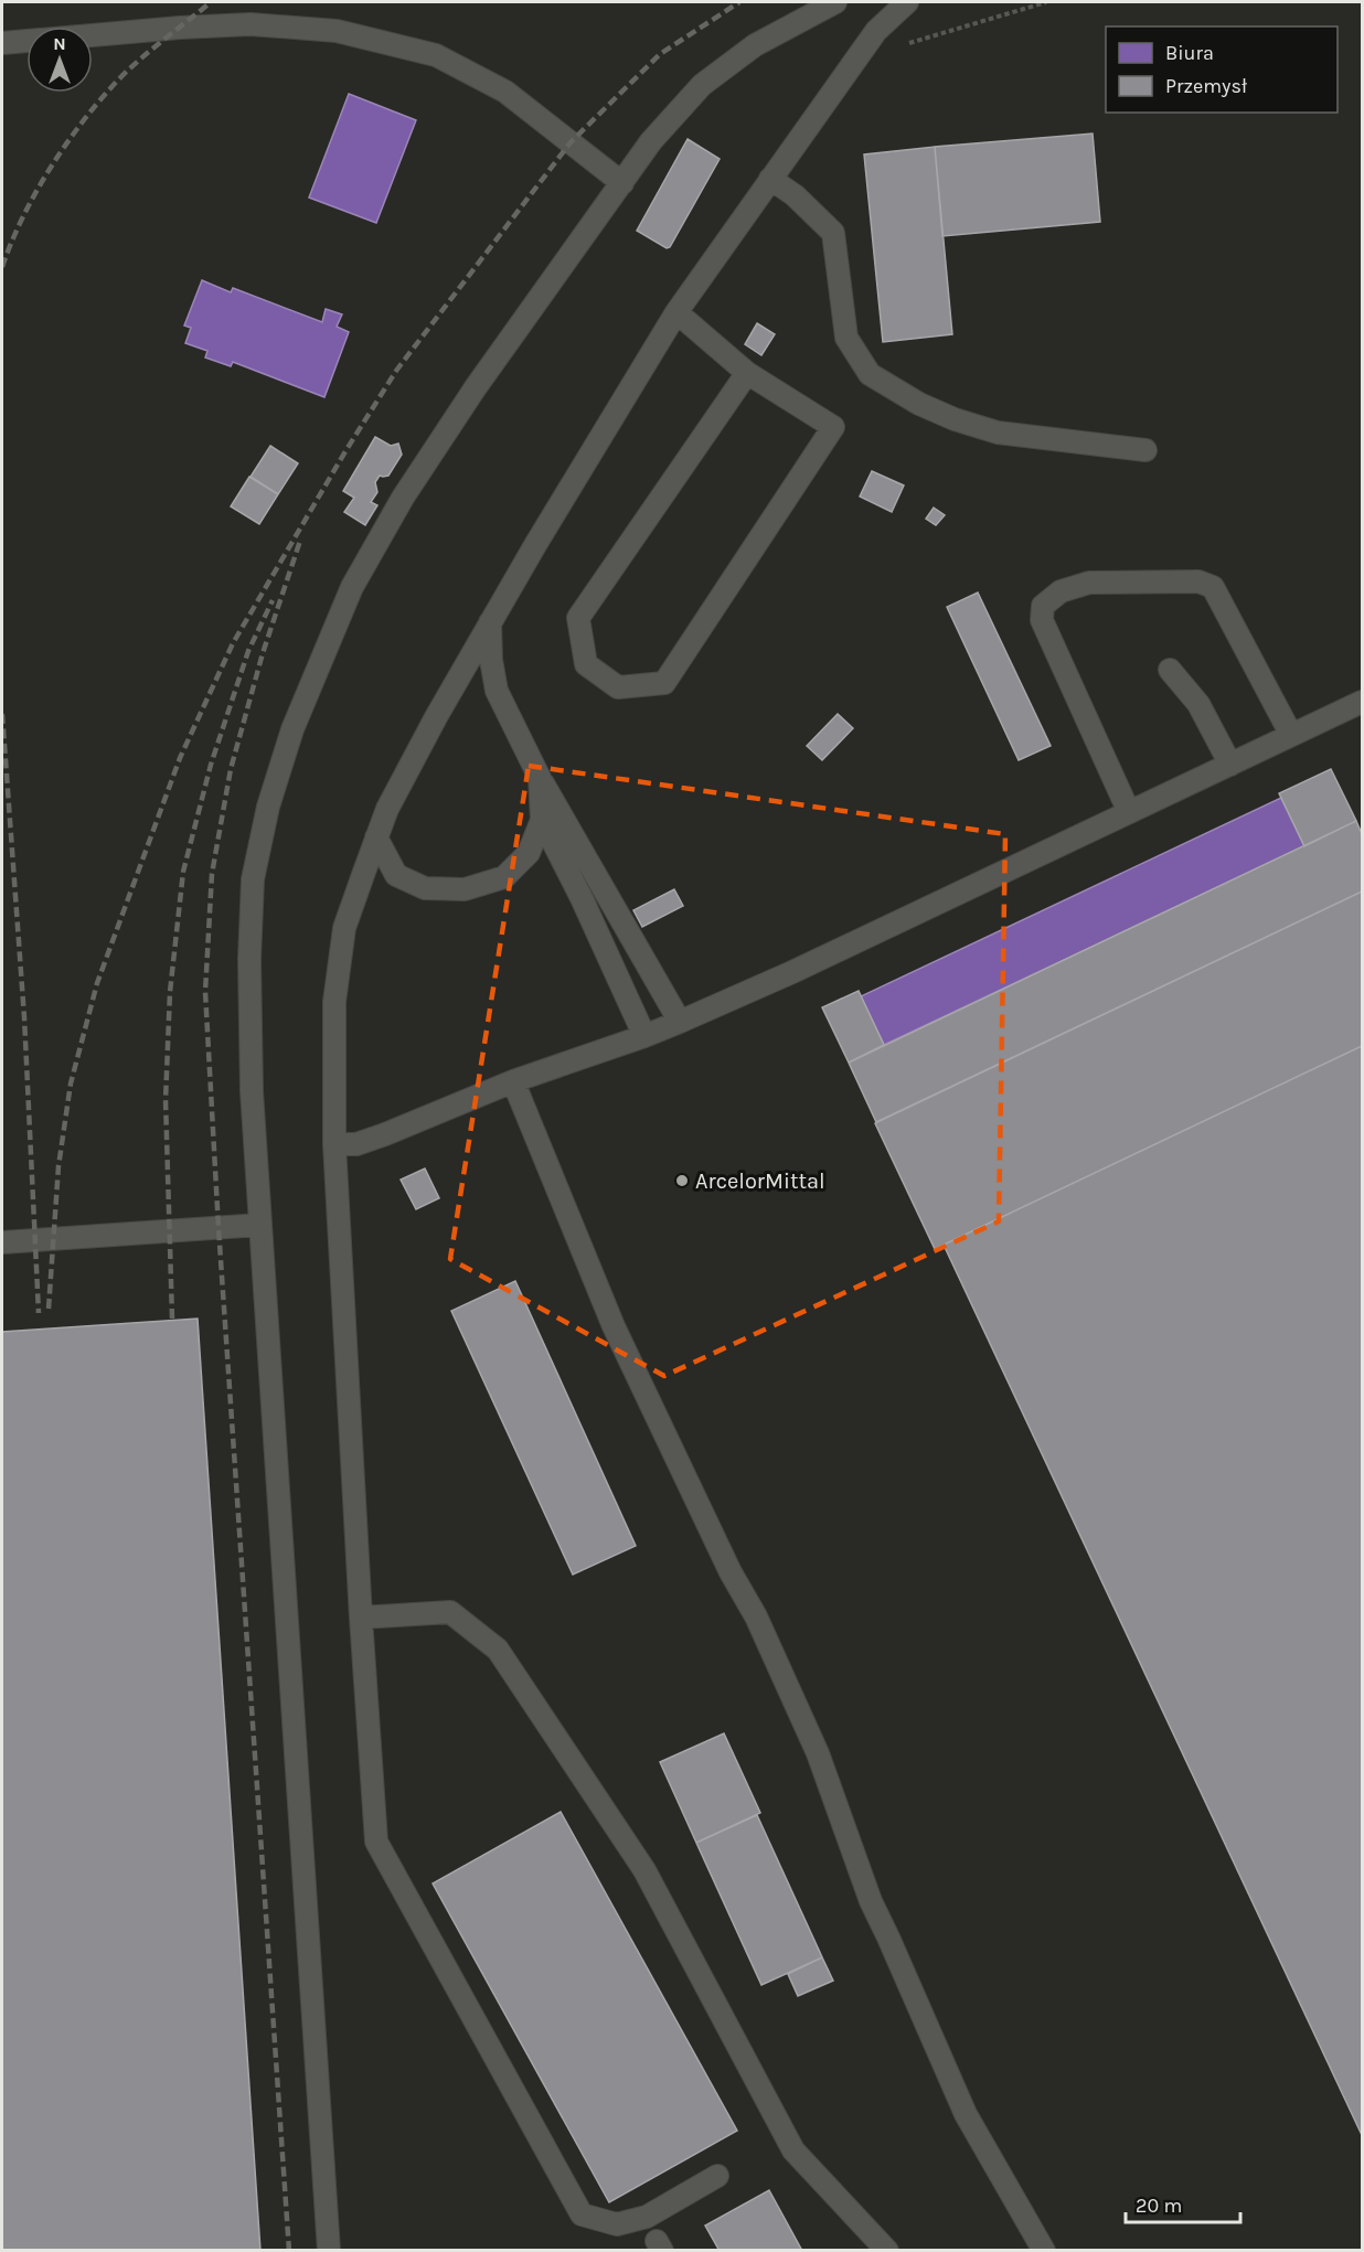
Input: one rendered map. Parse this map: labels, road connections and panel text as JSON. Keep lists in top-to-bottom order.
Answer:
{
  "places": ["ArcelorMittal"],
  "legend": ["Biura", "Przemysł"],
  "scale_bar": "20 m",
  "north": "top"
}
